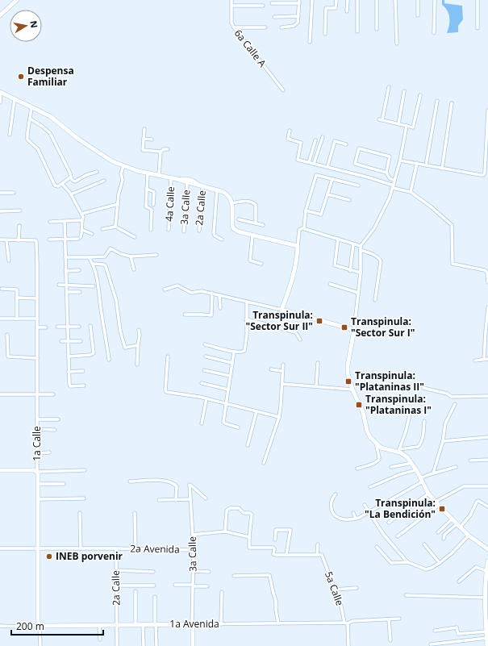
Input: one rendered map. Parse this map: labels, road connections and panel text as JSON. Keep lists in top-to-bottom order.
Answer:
{
  "streets": {
    "street": [
      "6a Calle A",
      "4a Calle",
      "3a Calle",
      "2a Calle",
      "1a Calle",
      "2a Avenida",
      "5a Calle",
      "1a Avenida"
    ]
  },
  "crossings": [
    ["3a Calle", "2a Avenida"],
    ["3a Calle", "1a Avenida"],
    ["2a Calle", "2a Avenida"],
    ["2a Calle", "1a Avenida"],
    ["1a Calle", "2a Avenida"],
    ["1a Calle", "1a Avenida"],
    ["5a Calle", "1a Avenida"]
  ],
  "places": {
    "other": ["Despensa Familiar", "INEB porvenir"],
    "transit": [
      "Transpinula: \"Sector Sur II\"",
      "Transpinula: \"Sector Sur I\"",
      "Transpinula: \"Plataninas II\"",
      "Transpinula: \"Plataninas I\"",
      "Transpinula: \"La Bendición\""
    ]
  },
  "scale_bar": "200 m",
  "north": "right"
}
